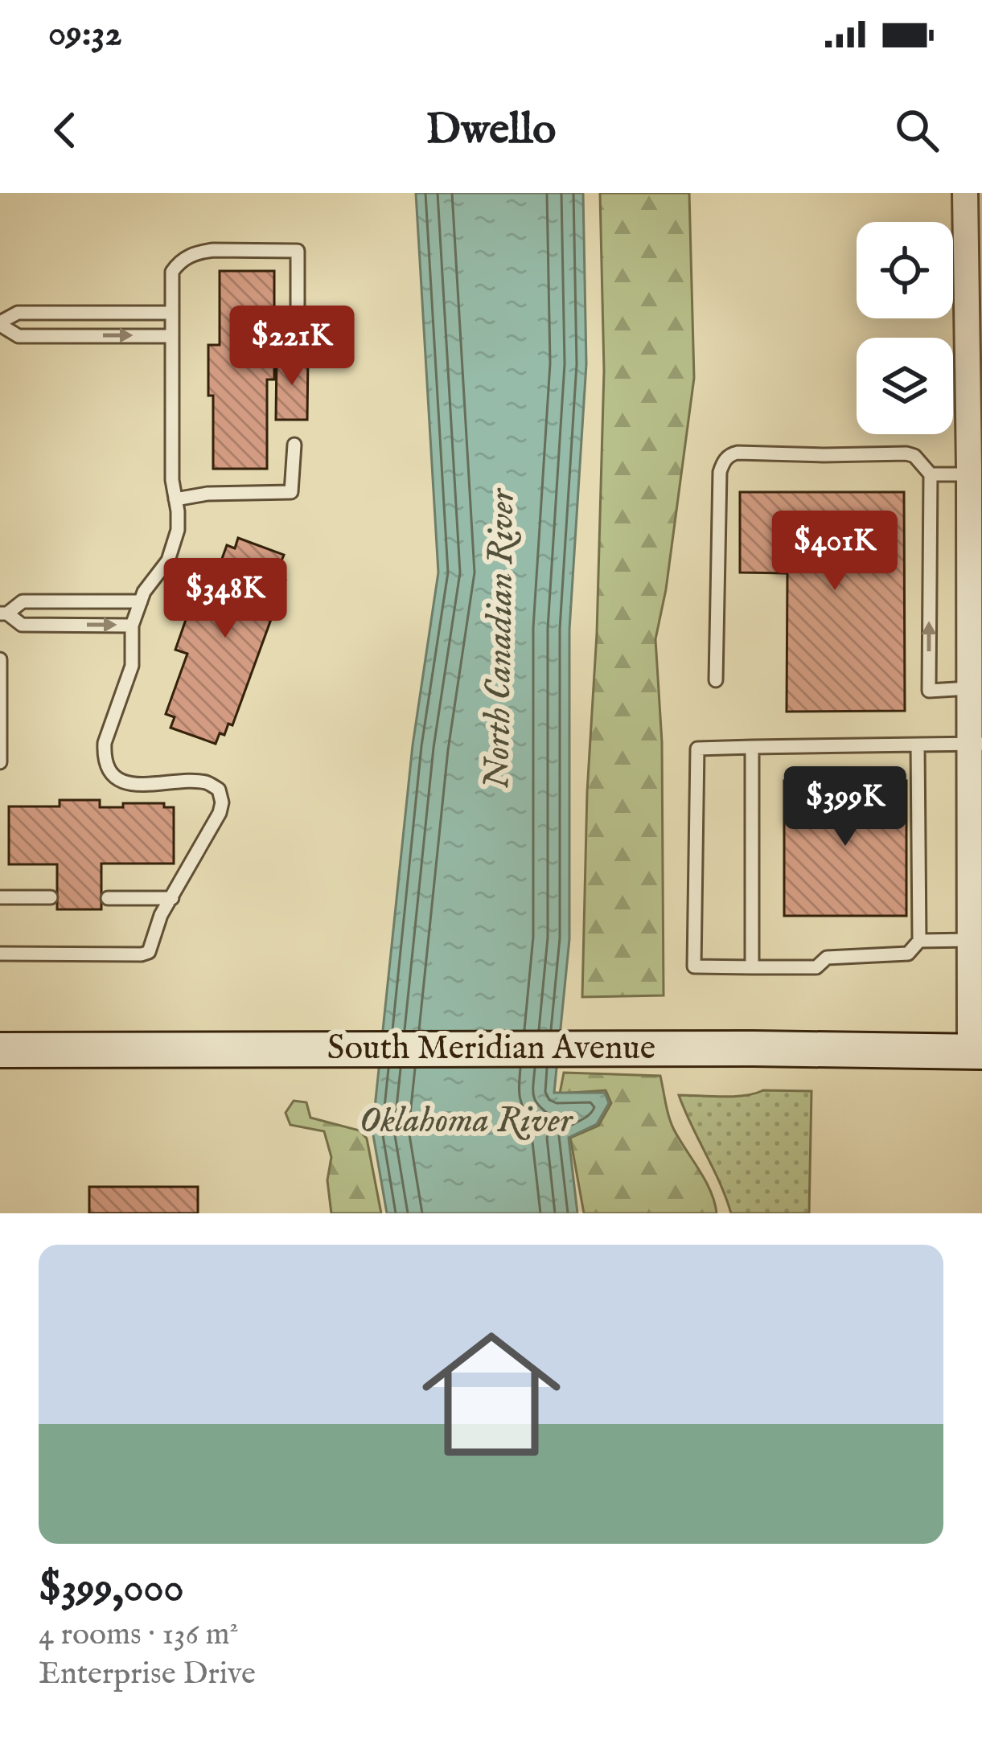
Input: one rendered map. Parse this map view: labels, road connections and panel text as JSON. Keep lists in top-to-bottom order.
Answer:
{
  "streets": {
    "main road": ["South Meridian Avenue"]
  },
  "water": ["North Canadian River", "Oklahoma River"],
  "page": {
    "status": "09:32",
    "header": "Dwello",
    "price": [
      "$221K",
      "$401K",
      "$348K",
      "$399K"
    ],
    "list": [
      {
        "name": "$399,000",
        "note": "4 rooms · 136 m² · Enterprise Drive"
      }
    ]
  }
}
